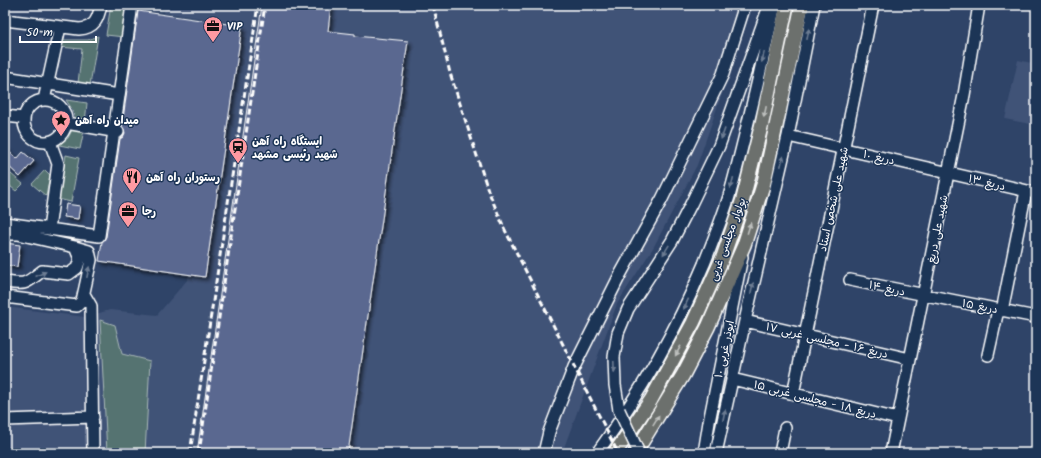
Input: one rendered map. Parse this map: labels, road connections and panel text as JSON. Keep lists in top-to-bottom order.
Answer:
{
  "streets": {
    "main road": ["بولوار مجلسی غربی"],
    "street": [
      "دریغ ۱۰",
      "دریغ ۱۳",
      "شهید علی شخص استاد",
      "شهید علی دریغ",
      "دریغ ۱۴",
      "دریغ ۱۵",
      "دریغ ۱۶ - مجلسی غربی ۱۷",
      "ابوذر غربی ۱۰",
      "دریغ ۱۸ - مجلسی غربی ۱۵"
    ]
  },
  "crossings": [
    ["دریغ ۱۰", "دریغ ۱۳"],
    ["دریغ ۱۰", "شهید علی شخص استاد"],
    ["دریغ ۱۰", "شهید علی دریغ"],
    ["دریغ ۱۳", "شهید علی دریغ"],
    ["شهید علی شخص استاد", "دریغ ۱۶ - مجلسی غربی ۱۷"],
    ["شهید علی شخص استاد", "دریغ ۱۸ - مجلسی غربی ۱۵"],
    ["شهید علی دریغ", "دریغ ۱۴"],
    ["شهید علی دریغ", "دریغ ۱۵"],
    ["شهید علی دریغ", "دریغ ۱۶ - مجلسی غربی ۱۷"],
    ["شهید علی دریغ", "دریغ ۱۸ - مجلسی غربی ۱۵"],
    ["بولوار مجلسی غربی", "ابوذر غربی ۱۰"],
    ["دریغ ۱۴", "دریغ ۱۵"]
  ],
  "places": {
    "office": ["VIP", "رجا"],
    "place": ["میدان راه آهن"],
    "station": ["ایستگاه راه آهن شهید رئیسی مشهد"],
    "restaurant": ["رستوران راه آهن"]
  },
  "scale_bar": "50 m"
}
